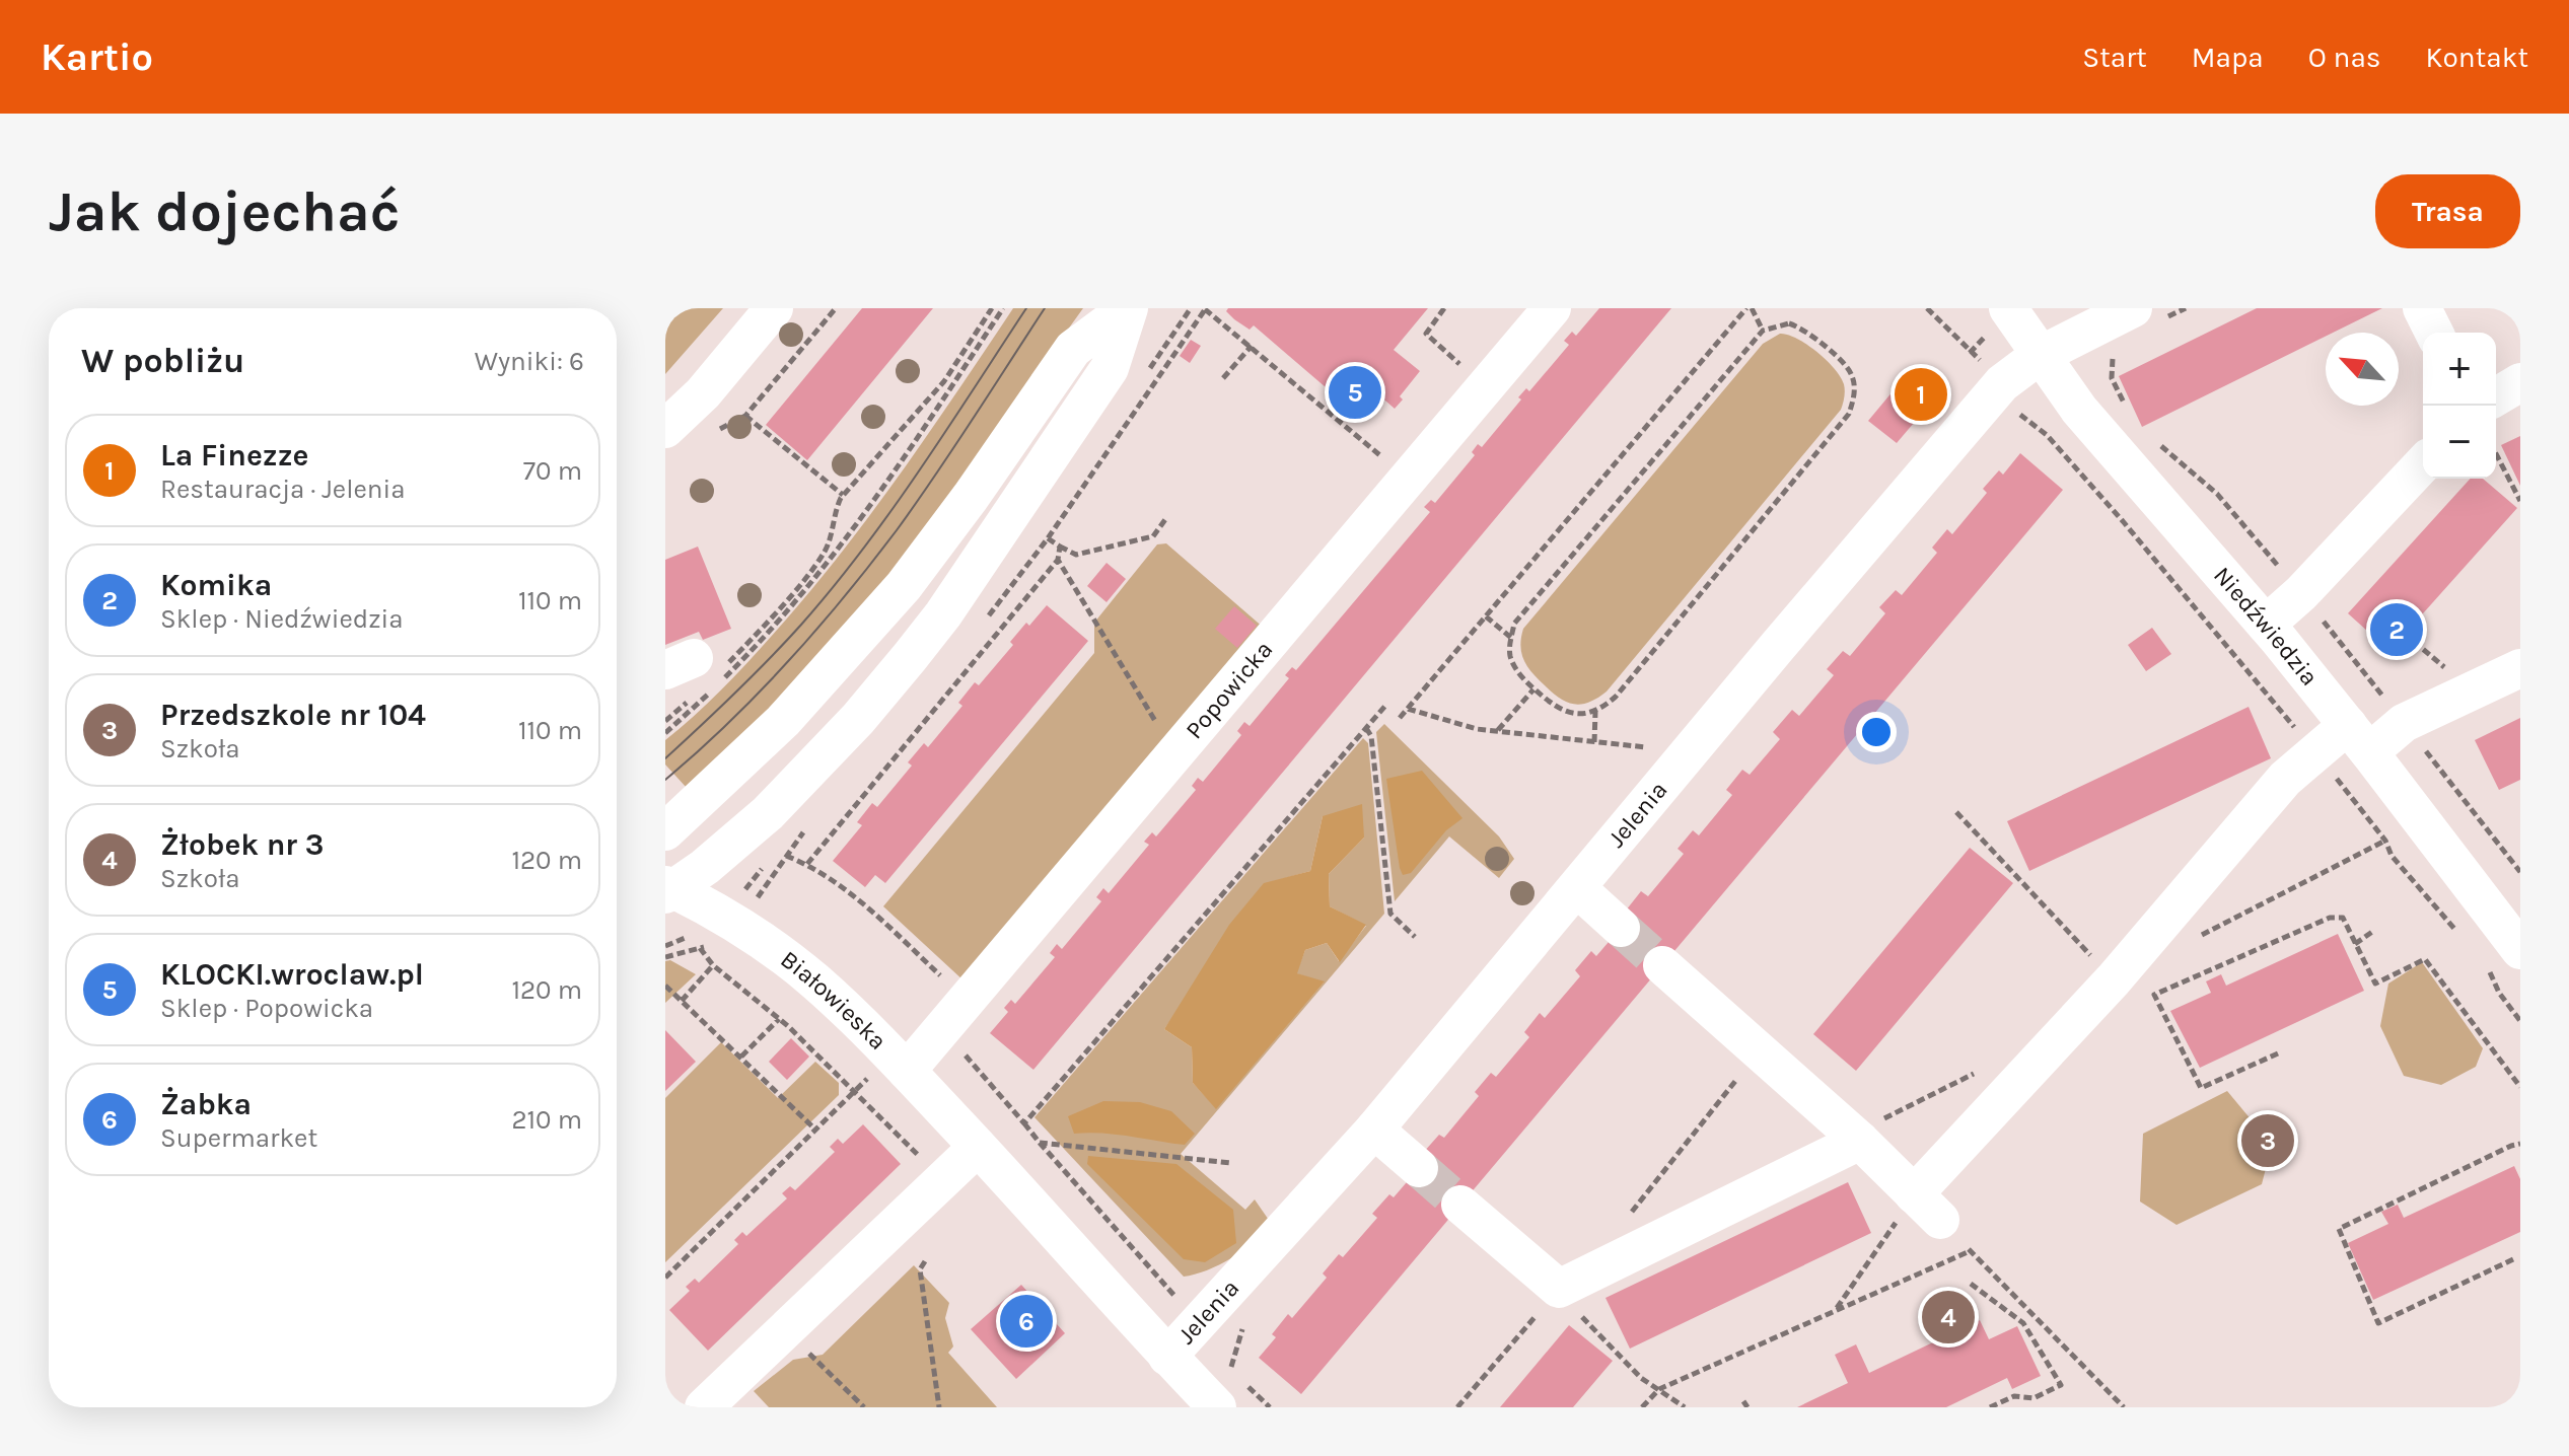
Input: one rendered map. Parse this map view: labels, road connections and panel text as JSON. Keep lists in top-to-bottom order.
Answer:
{
  "streets": {
    "street": [
      "Niedźwiedzia",
      "Popowicka",
      "Jelenia",
      "Białowieska"
    ]
  },
  "crossings": [
    ["Niedźwiedzia", "Jelenia"],
    ["Popowicka", "Białowieska"],
    ["Jelenia", "Białowieska"]
  ],
  "north": "top left",
  "page": {
    "header": "Kartio",
    "nav": [
      "Start",
      "Mapa",
      "O nas",
      "Kontakt"
    ],
    "buttons": "Trasa",
    "title": "Jak dojechać",
    "heading": ["W pobliżu", "Wyniki: 6"],
    "map_buttons": ["+", "−"],
    "pins": [
      "5",
      "1",
      "2",
      "3",
      "4",
      "6"
    ],
    "list": [
      {
        "mark": "1",
        "name": "La Finezze",
        "note": "Restauracja · Jelenia",
        "value": "70 m"
      },
      {
        "mark": "2",
        "name": "Komika",
        "note": "Sklep · Niedźwiedzia",
        "value": "110 m"
      },
      {
        "mark": "3",
        "name": "Przedszkole nr 104",
        "note": "Szkoła",
        "value": "110 m"
      },
      {
        "mark": "4",
        "name": "Żłobek nr 3",
        "note": "Szkoła",
        "value": "120 m"
      },
      {
        "mark": "5",
        "name": "KLOCKI.wroclaw.pl",
        "note": "Sklep · Popowicka",
        "value": "120 m"
      },
      {
        "mark": "6",
        "name": "Żabka",
        "note": "Supermarket",
        "value": "210 m"
      }
    ]
  }
}
